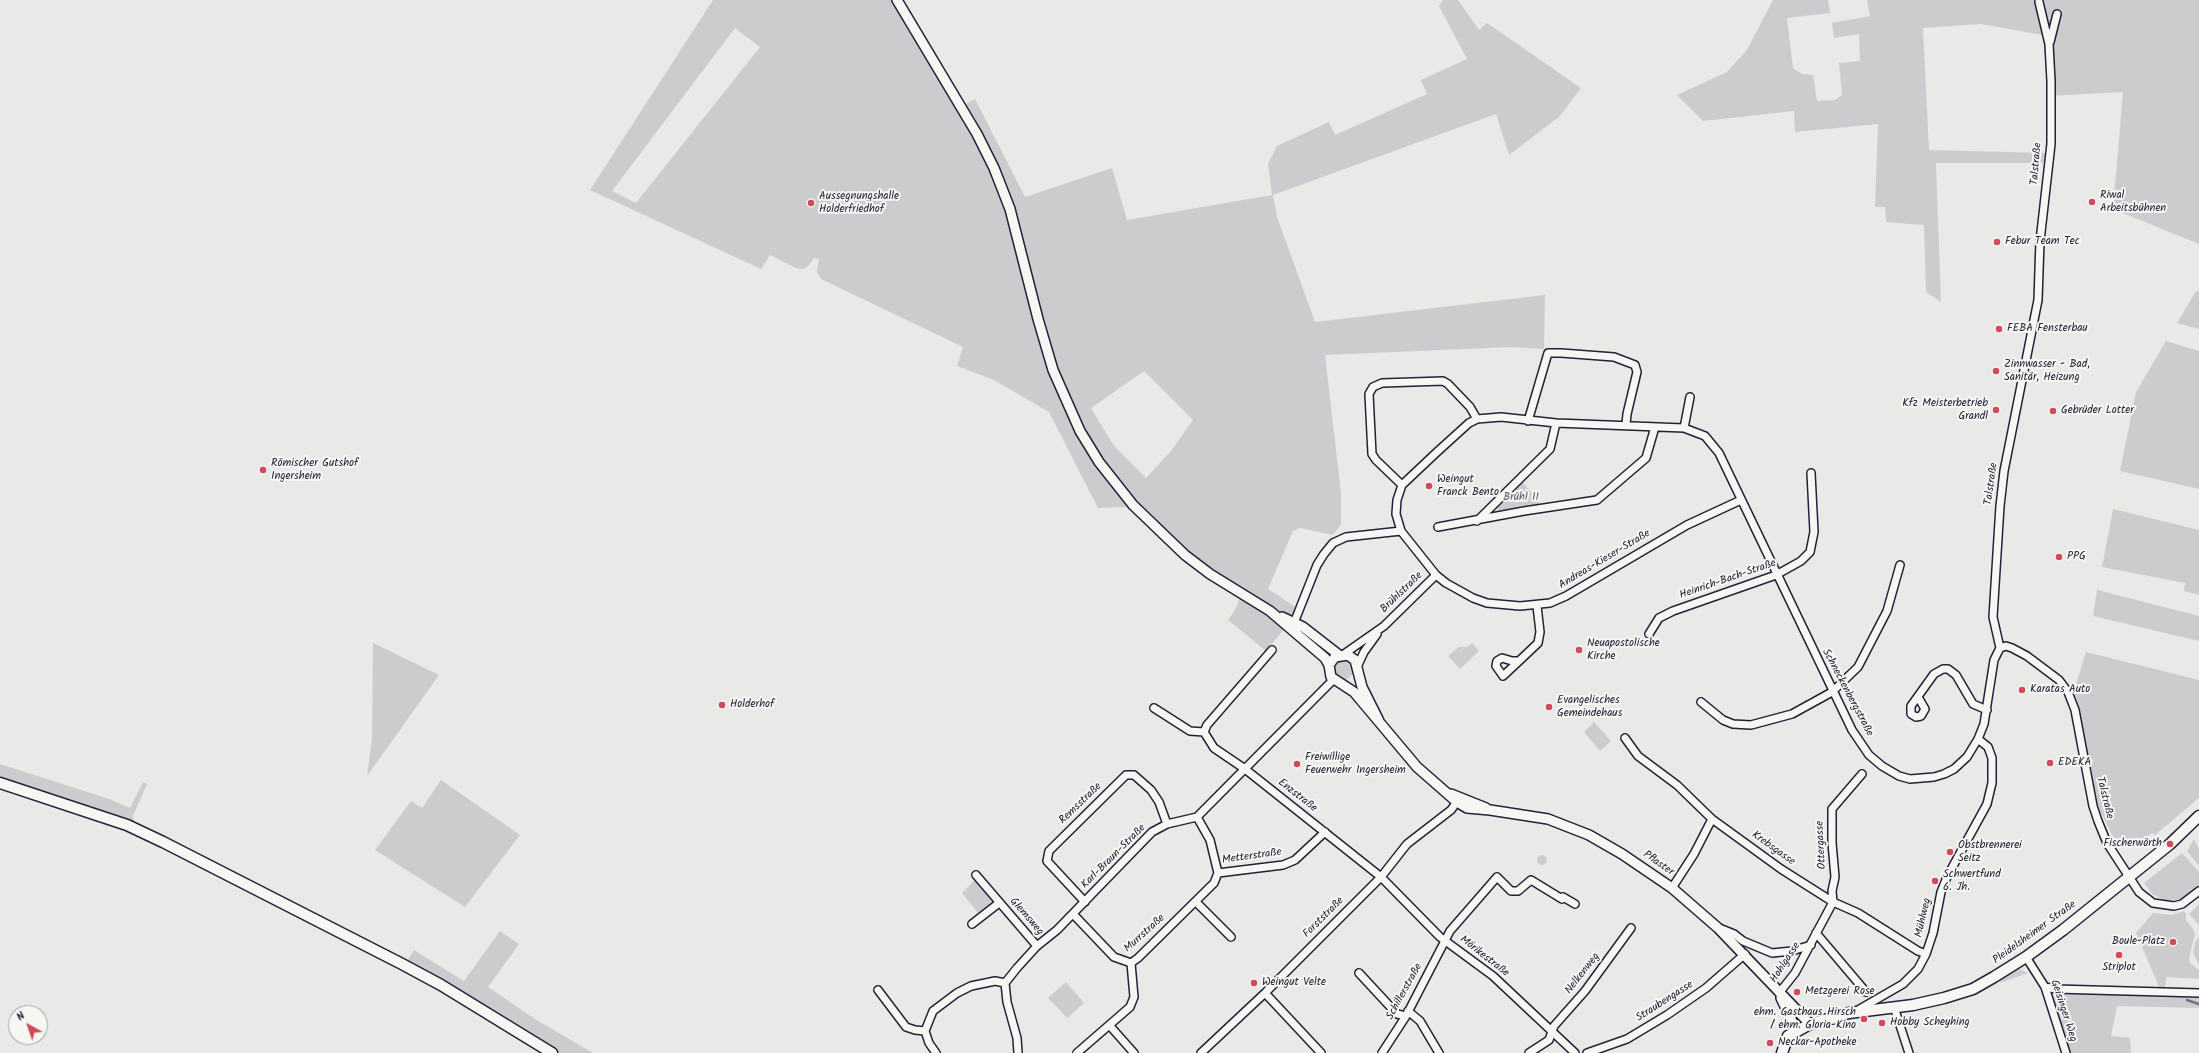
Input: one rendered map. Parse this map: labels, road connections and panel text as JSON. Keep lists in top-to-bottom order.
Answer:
{
  "streets": {
    "main road": ["Pleidelsheimer Straße"],
    "street": [
      "Talstraße",
      "Andreas-Kieser-Straße",
      "Heinrich-Bach-Straße",
      "Brühlstraße",
      "Schneckenbergstraße",
      "Enzstraße",
      "Remsstraße",
      "Ottergasse",
      "Krebsgasse",
      "Karl-Braun-Straße",
      "Metterstraße",
      "Pflaster",
      "Glemsweg",
      "Forststraße",
      "Mühlweg",
      "Murrstraße",
      "Mörikestraße",
      "Hohlgasse",
      "Nelkenweg",
      "Schillerstraße",
      "Straubengasse",
      "Geisinger Weg"
    ]
  },
  "crossings": [
    ["Talstraße", "Schneckenbergstraße"],
    ["Talstraße", "Pleidelsheimer Straße"],
    ["Andreas-Kieser-Straße", "Brühlstraße"],
    ["Andreas-Kieser-Straße", "Schneckenbergstraße"],
    ["Heinrich-Bach-Straße", "Schneckenbergstraße"],
    ["Schneckenbergstraße", "Mühlweg"],
    ["Enzstraße", "Metterstraße"],
    ["Enzstraße", "Forststraße"],
    ["Enzstraße", "Mörikestraße"],
    ["Remsstraße", "Karl-Braun-Straße"],
    ["Ottergasse", "Krebsgasse"],
    ["Ottergasse", "Hohlgasse"],
    ["Krebsgasse", "Mühlweg"],
    ["Krebsgasse", "Hohlgasse"],
    ["Karl-Braun-Straße", "Glemsweg"],
    ["Karl-Braun-Straße", "Murrstraße"],
    ["Metterstraße", "Murrstraße"],
    ["Pflaster", "Forststraße"],
    ["Pflaster", "Pleidelsheimer Straße"],
    ["Pflaster", "Hohlgasse"],
    ["Pflaster", "Straubengasse"],
    ["Forststraße", "Mörikestraße"],
    ["Mühlweg", "Pleidelsheimer Straße"],
    ["Pleidelsheimer Straße", "Geisinger Weg"],
    ["Mörikestraße", "Nelkenweg"],
    ["Mörikestraße", "Schillerstraße"]
  ],
  "parks": ["Brühl II"],
  "places": [
    "Riwal Arbeitsbühnen",
    "Aussegnungshalle Holderfriedhof",
    "Febur Team Tec",
    "FEBA Fensterbau",
    "Zinnwasser - Bad, Sanitär, Heizung",
    "Kfz Meisterbetrieb Grandl",
    "Gebrüder Lotter",
    "Römischer Gutshof Ingersheim",
    "Weingut Franck Bento",
    "PPG",
    "Neuapostolische Kirche",
    "Karatas Auto",
    "Holderhof",
    "Evangelisches Gemeindehaus",
    "EDEKA",
    "Freiwillige Feuerwehr Ingersheim",
    "Fischerwörth",
    "Obstbrennerei Seitz",
    "Schwertfund 6. Jh.",
    "Boule-Platz",
    "Striplot",
    "Weingut Velte",
    "Metzgerei Rose",
    "ehm. Gasthaus Hirsch / ehm. Gloria-Kino",
    "Hobby Scheyhing",
    "Neckar-Apotheke"
  ],
  "north": "top left"
}
